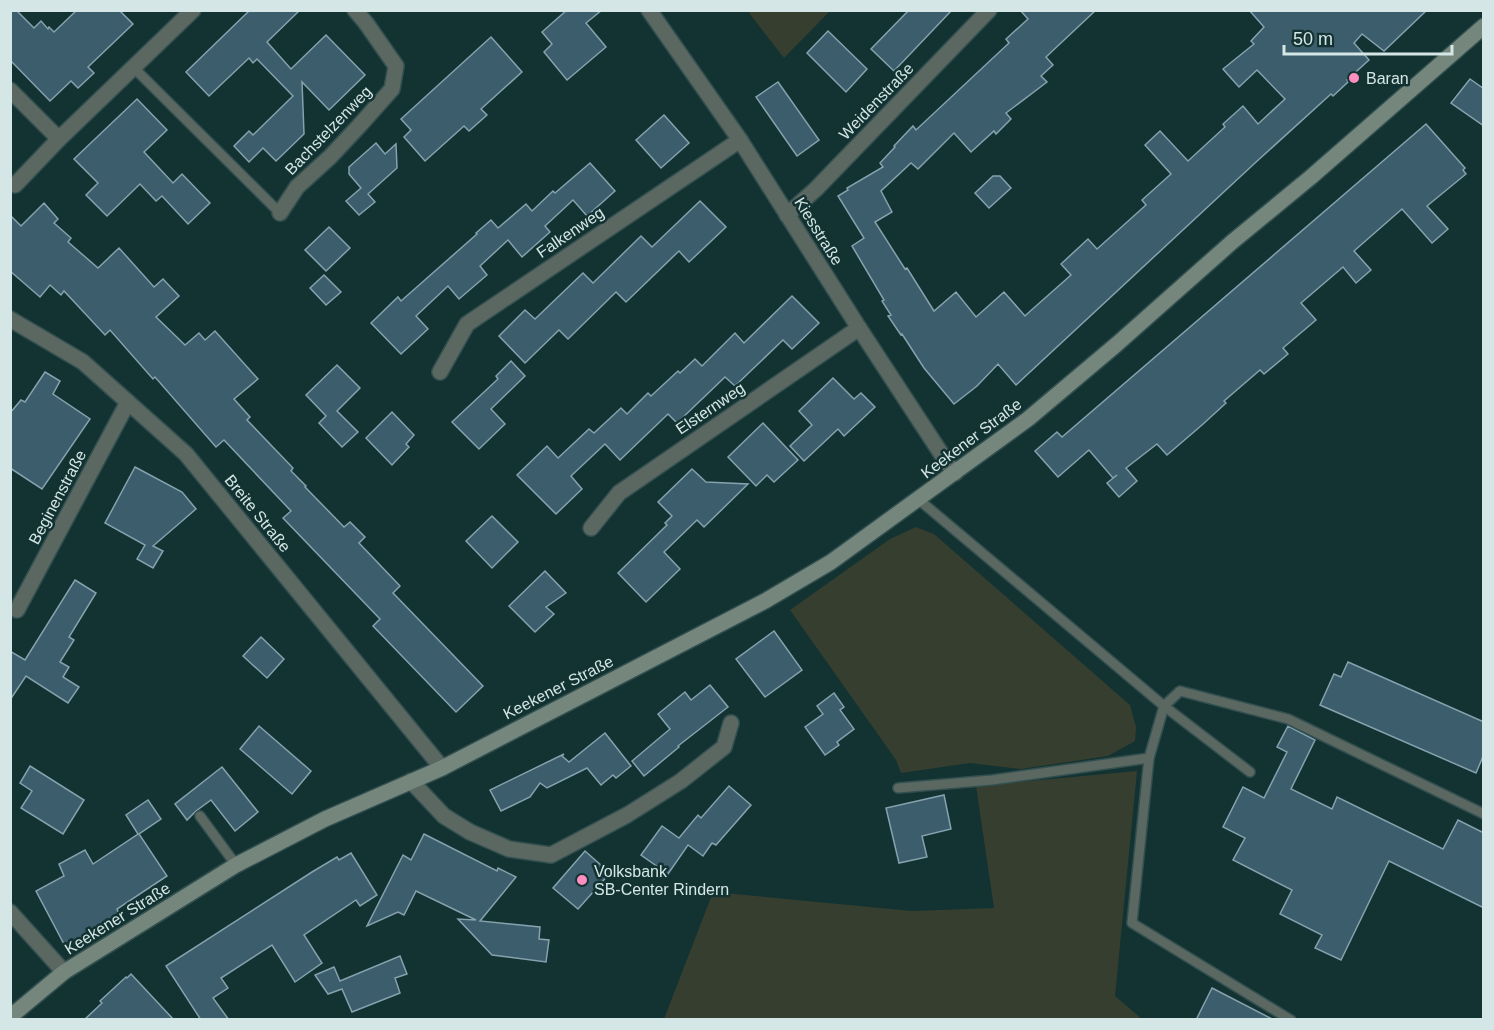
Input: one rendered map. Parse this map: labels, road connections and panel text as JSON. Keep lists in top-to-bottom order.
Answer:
{
  "streets": {
    "main road": ["Keekener Straße"],
    "street": [
      "Weidenstraße",
      "Bachstelzenweg",
      "Kiesstraße",
      "Falkenweg",
      "Elsternweg",
      "Beginenstraße",
      "Breite Straße"
    ]
  },
  "crossings": [
    ["Weidenstraße", "Kiesstraße"],
    ["Kiesstraße", "Falkenweg"],
    ["Kiesstraße", "Elsternweg"],
    ["Kiesstraße", "Keekener Straße"],
    ["Keekener Straße", "Breite Straße"],
    ["Beginenstraße", "Breite Straße"]
  ],
  "places": ["Baran", "Volksbank SB-Center Rindern"],
  "scale_bar": "50 m"
}
